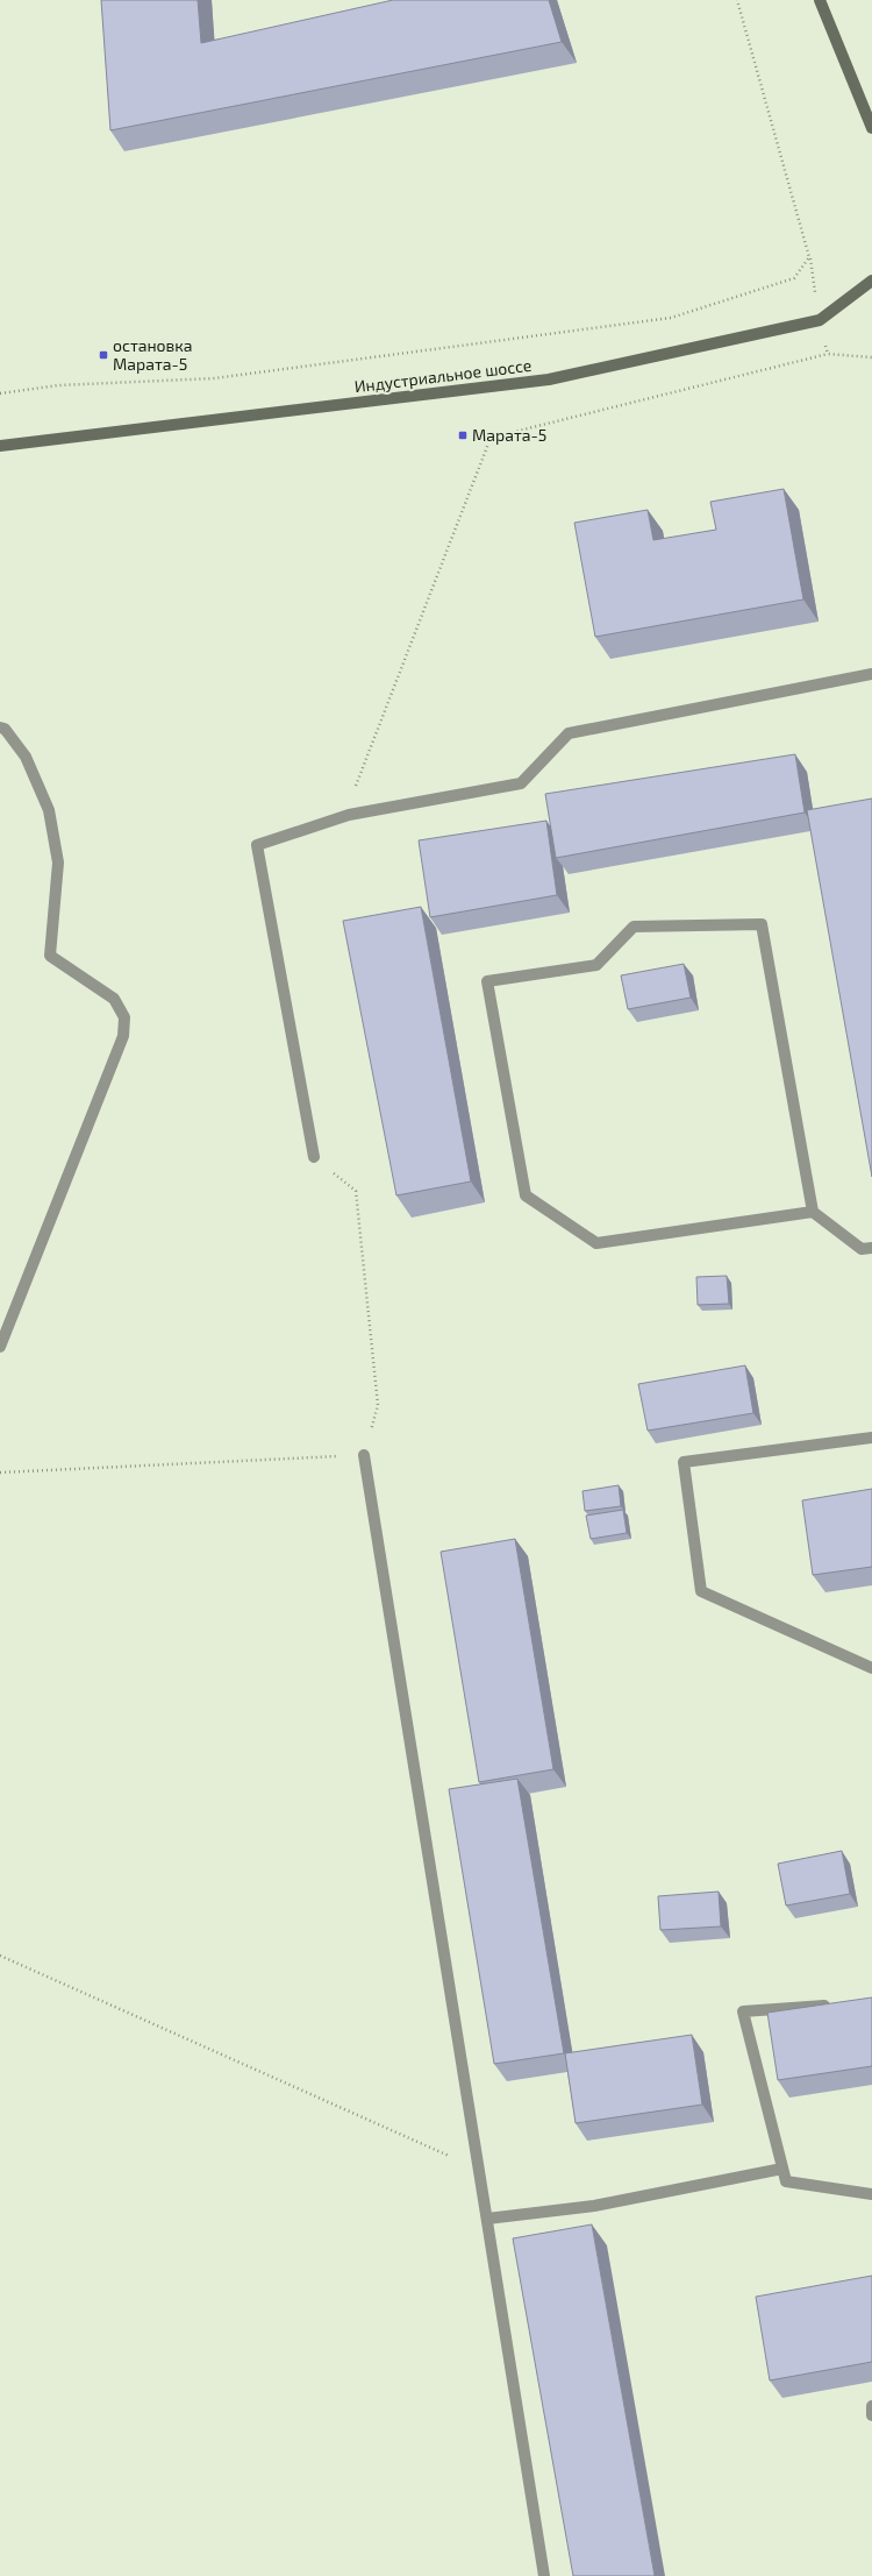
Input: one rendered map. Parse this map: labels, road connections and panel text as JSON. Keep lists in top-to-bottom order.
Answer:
{
  "streets": {
    "main road": ["Индустриальное шоссе"]
  },
  "places": {
    "transit": ["остановка Марата-5", "Марата-5"]
  }
}
